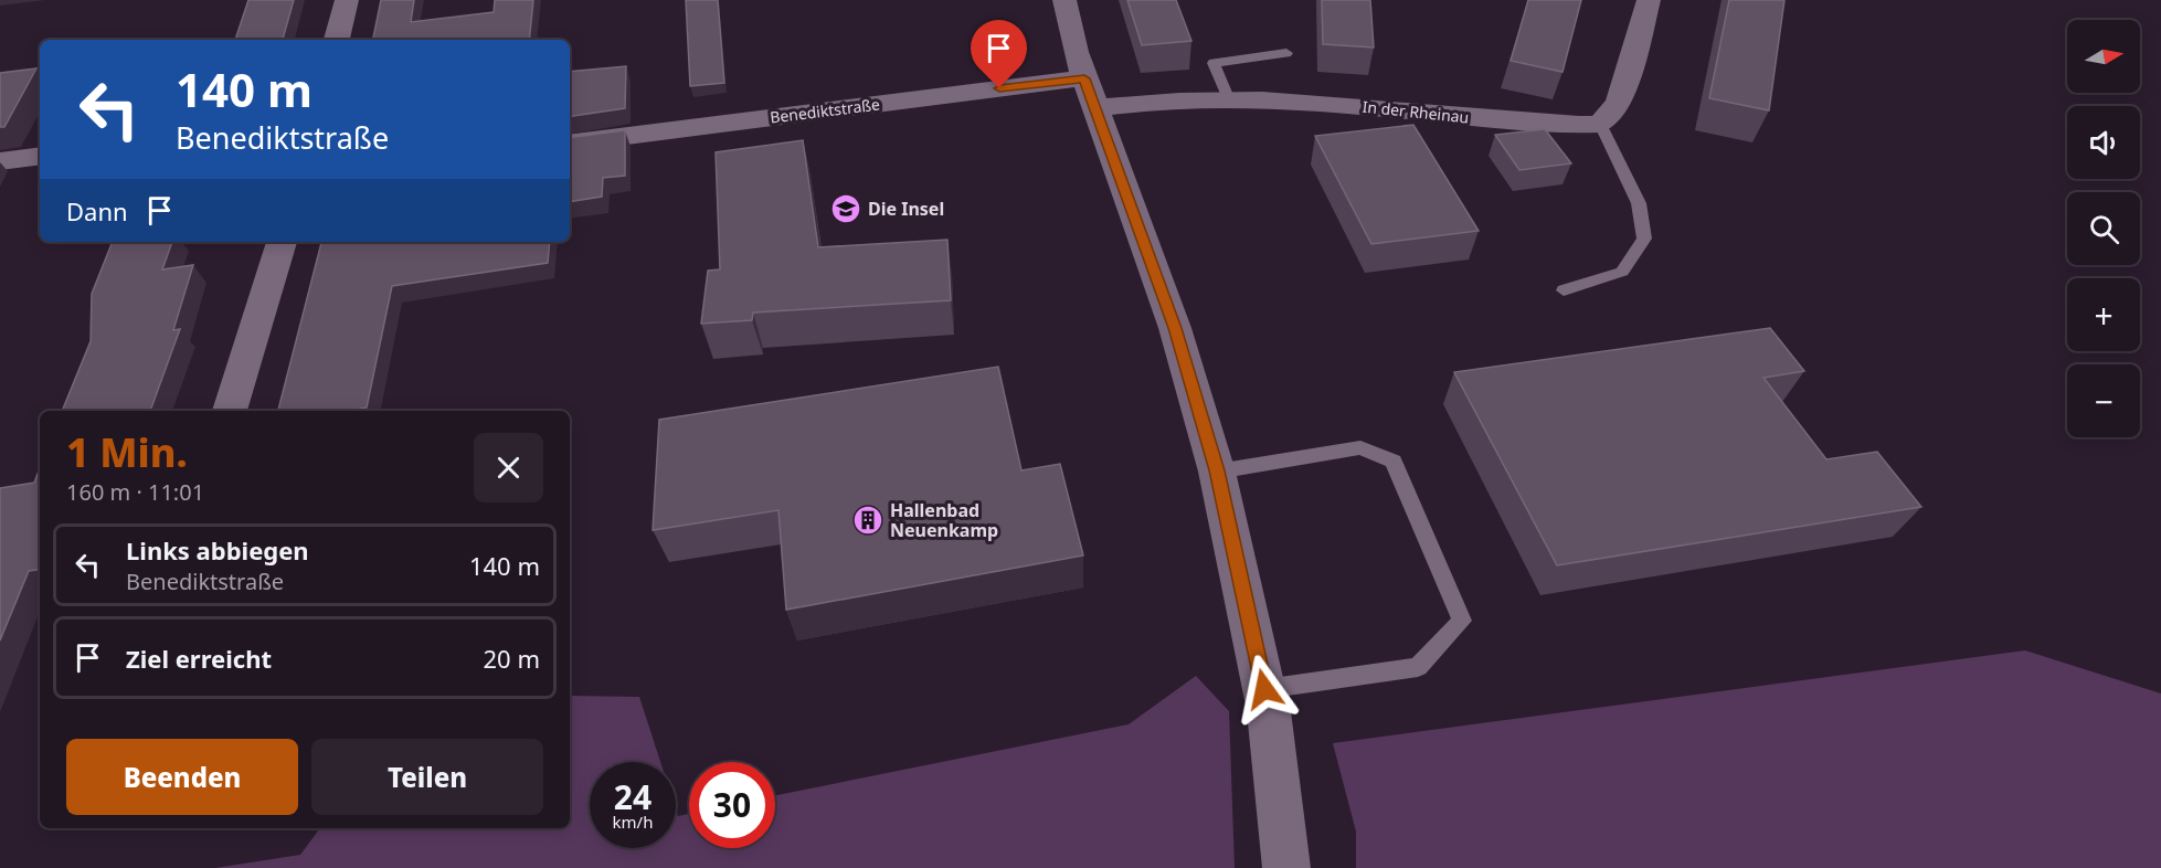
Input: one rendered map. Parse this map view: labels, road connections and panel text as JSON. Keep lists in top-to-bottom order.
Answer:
{
  "streets": {
    "street": ["Benediktstraße", "In der Rheinau"]
  },
  "crossings": [
    ["Benediktstraße", "In der Rheinau"]
  ],
  "places": {
    "school or university": ["Die Insel"],
    "building": ["Hallenbad Neuenkamp"]
  },
  "north": "right",
  "page": {
    "map_buttons": ["+", "−"],
    "turn": ["140 m", "Benediktstraße"],
    "then": "Dann",
    "heading": ["1 Min.", "160 m · 11:01"],
    "list": [
      {
        "name": "Links abbiegen",
        "note": "Benediktstraße",
        "value": "140 m"
      },
      {
        "name": "Ziel erreicht",
        "value": "20 m"
      }
    ],
    "buttons": ["Beenden", "Teilen"],
    "speed": "24 km/h",
    "limit": "30"
  }
}
